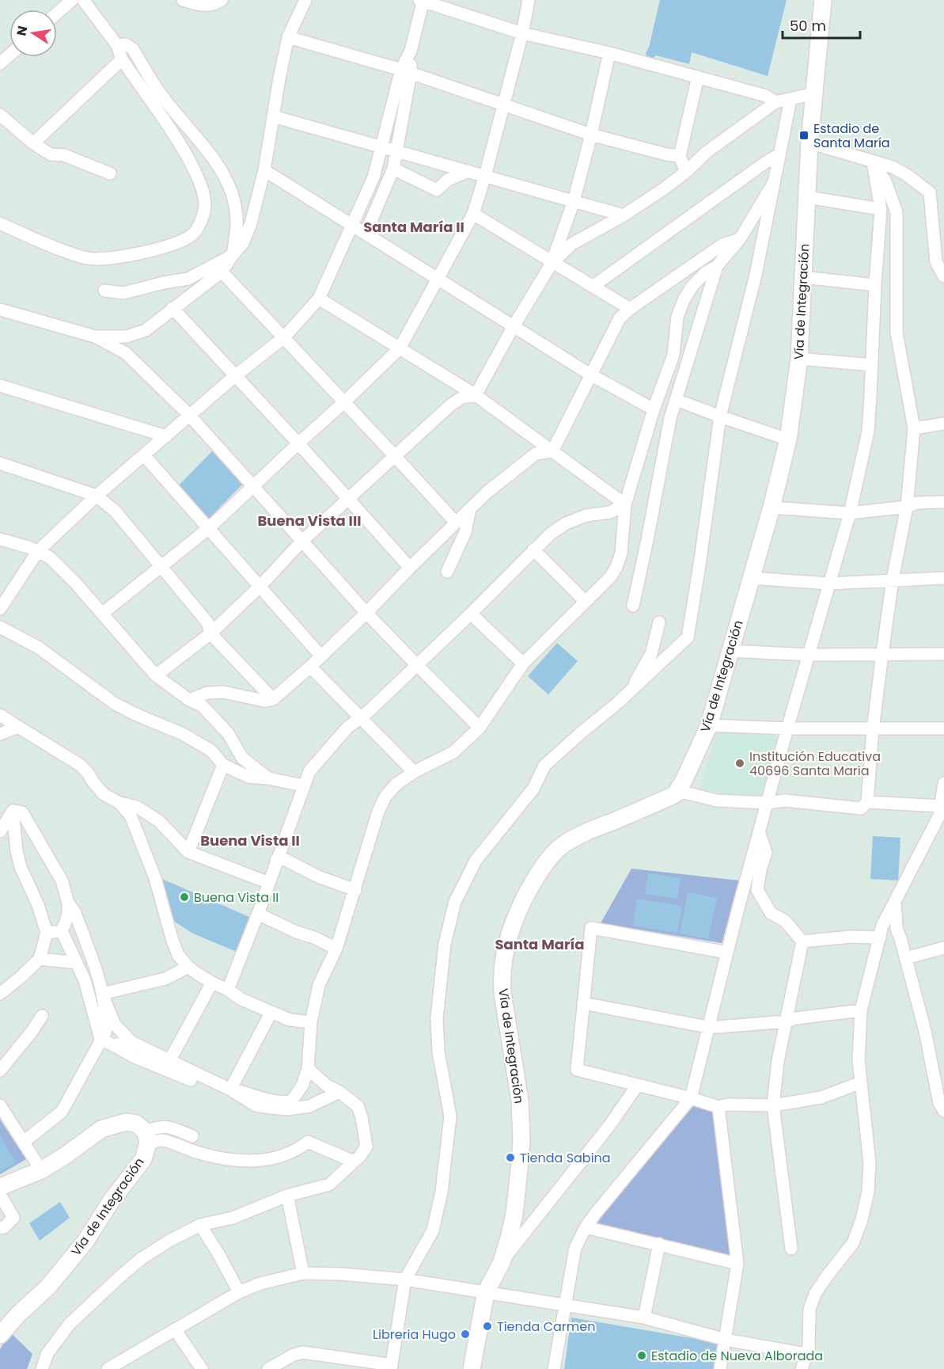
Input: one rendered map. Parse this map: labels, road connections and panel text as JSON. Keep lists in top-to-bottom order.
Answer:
{
  "streets": {
    "main road": ["Vía de Integración"]
  },
  "districts": [
    "Santa María II",
    "Buena Vista III",
    "Buena Vista II",
    "Santa María"
  ],
  "places": {
    "transit": ["Estadio de Santa María"],
    "other": [
      "Institución Educativa 40696 Santa Maria",
      "Buena Vista II",
      "Tienda Sabina",
      "Tienda Carmen",
      "Libreria Hugo",
      "Estadio de Nueva Alborada"
    ]
  },
  "scale_bar": "50 m",
  "north": "left"
}
